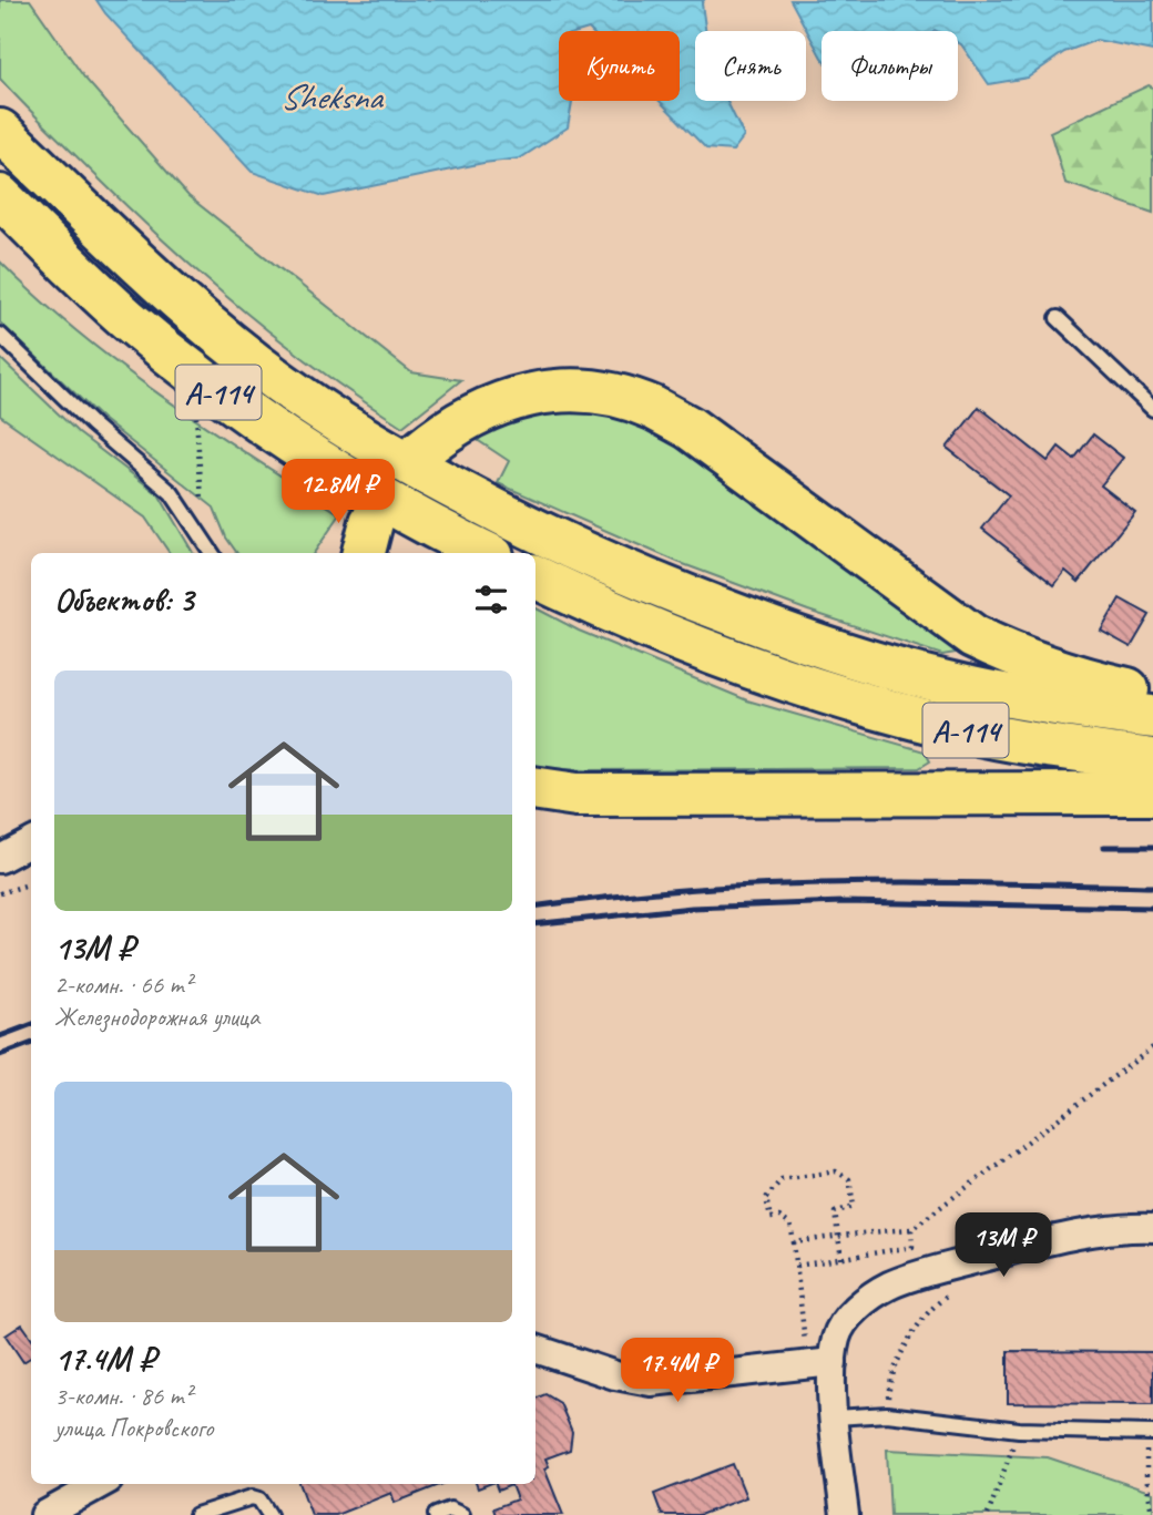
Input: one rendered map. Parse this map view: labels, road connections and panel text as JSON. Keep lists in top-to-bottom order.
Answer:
{
  "streets": {
    "highway": ["А-114"]
  },
  "water": ["Sheksna"],
  "page": {
    "chip": ["Купить", "Снять", "Фильтры"],
    "price": ["12.8M ₽", "13M ₽", "17.4M ₽"],
    "heading": "Объектов: 3",
    "list": [
      {
        "name": "13M ₽",
        "note": "2-комн. · 66 m² · Железнодорожная улица"
      },
      {
        "name": "17.4M ₽",
        "note": "3-комн. · 86 m² · улица Покровского"
      }
    ]
  }
}
